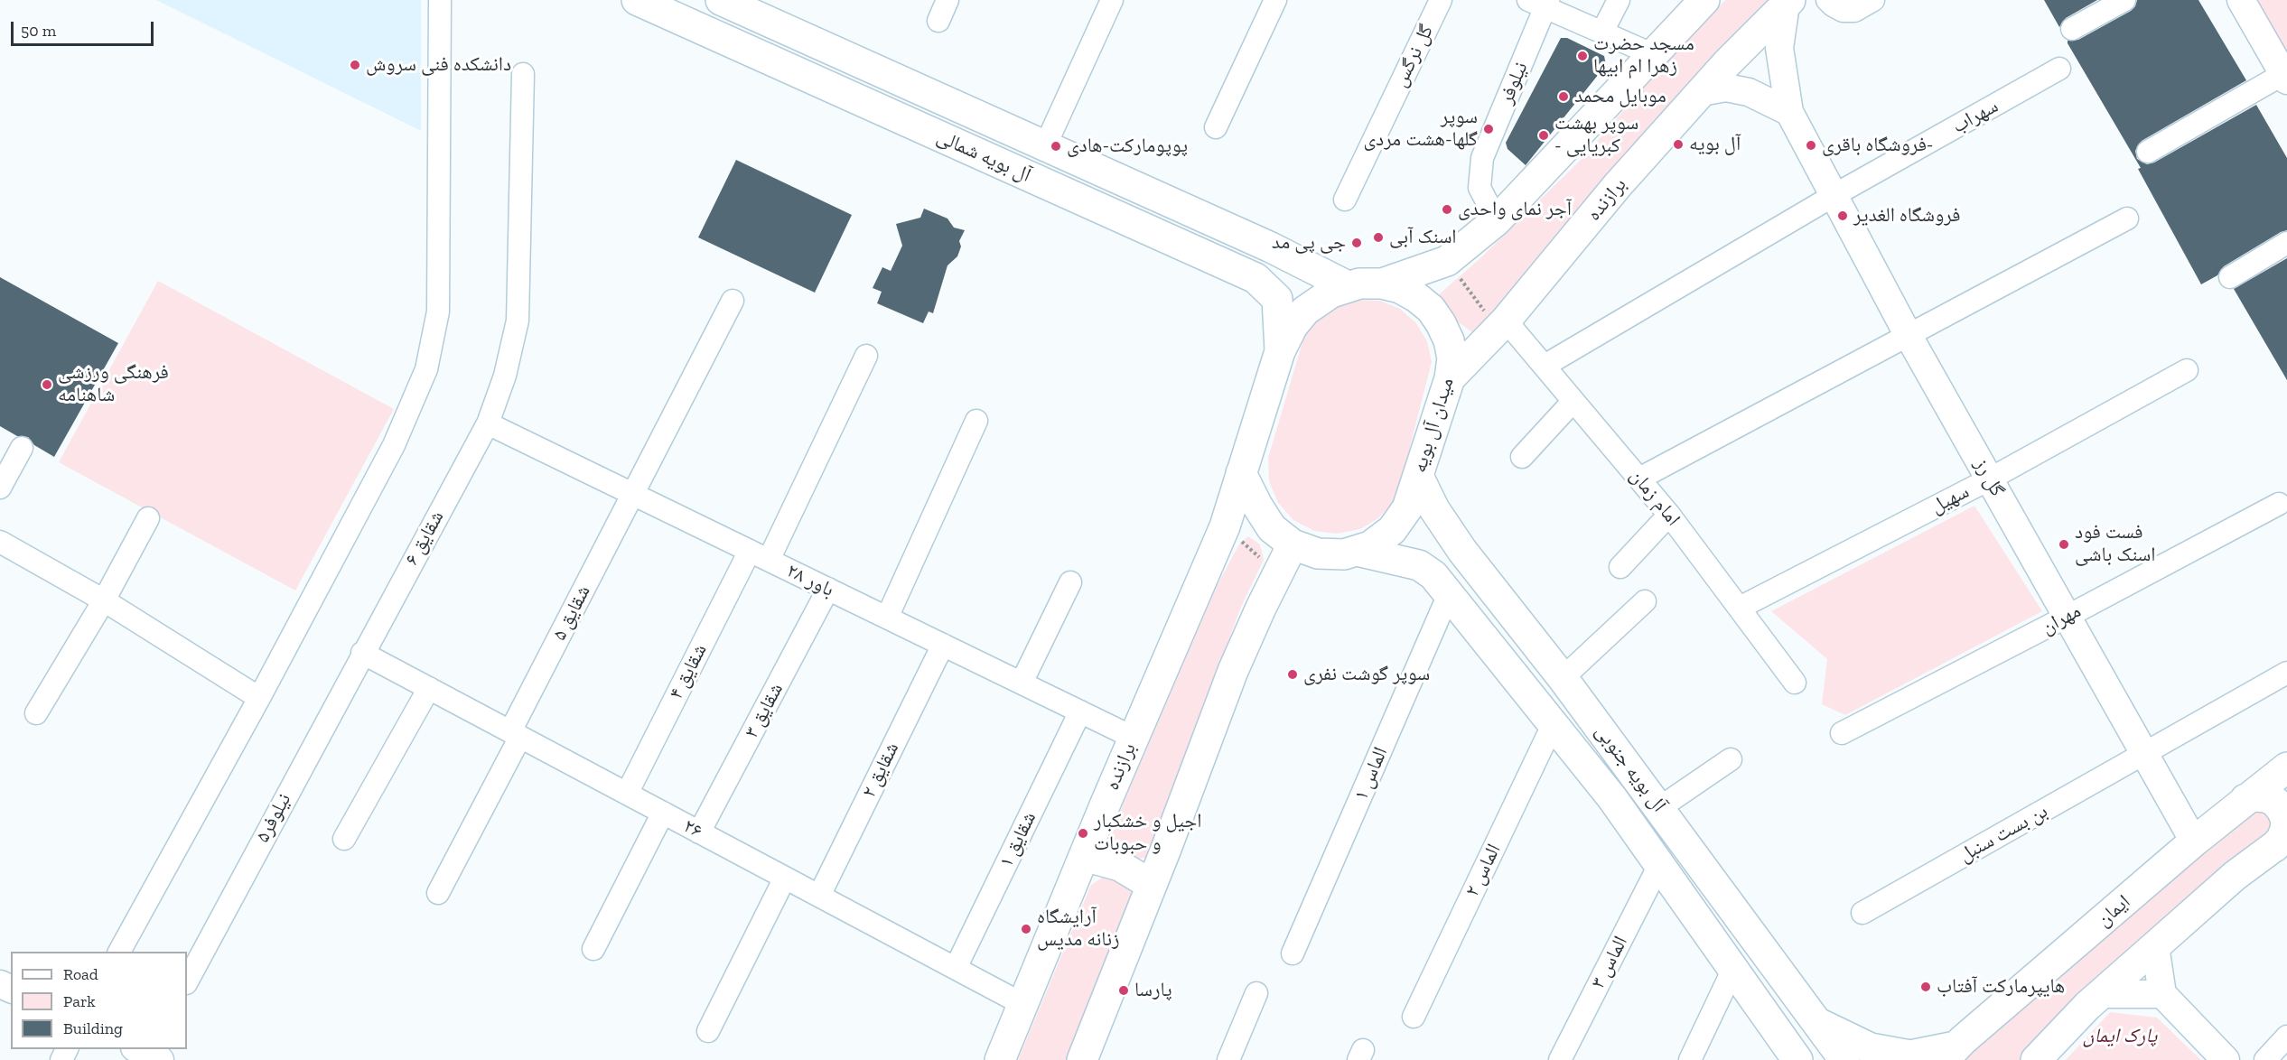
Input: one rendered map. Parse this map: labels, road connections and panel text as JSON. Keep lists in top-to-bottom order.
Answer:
{
  "streets": {
    "main road": [
      "آل بویه شمالی",
      "برازنده",
      "میدان آل بویه",
      "آل بویه جنوبی",
      "ایمان"
    ],
    "street": [
      "گل نرگس",
      "نیلوفر",
      "سهراب",
      "گل رز",
      "امام زمان",
      "سهیل",
      "شقایق ۶",
      "باور ۲۸",
      "شقایق ۵",
      "مهران",
      "شقایق ۴",
      "شقایق ۳",
      "شقایق ۲",
      "الماس ۱",
      "نیلوفر۵",
      "۲۶",
      "بن بست سنبل",
      "شقایق ۱",
      "الماس ۲",
      "الماس ۳"
    ]
  },
  "crossings": [
    ["سهراب", "گل رز"],
    ["سهراب", "امام زمان"],
    ["آل بویه شمالی", "میدان آل بویه"],
    ["برازنده", "میدان آل بویه"],
    ["برازنده", "گل رز"],
    ["برازنده", "امام زمان"],
    ["برازنده", "باور ۲۸"],
    ["برازنده", "۲۶"],
    ["میدان آل بویه", "آل بویه جنوبی"],
    ["گل رز", "سهیل"],
    ["گل رز", "مهران"],
    ["گل رز", "بن بست سنبل"],
    ["گل رز", "ایمان"],
    ["امام زمان", "سهیل"],
    ["شقایق ۶", "باور ۲۸"],
    ["شقایق ۶", "نیلوفر۵"],
    ["شقایق ۶", "۲۶"],
    ["باور ۲۸", "شقایق ۵"],
    ["باور ۲۸", "شقایق ۴"],
    ["باور ۲۸", "شقایق ۳"],
    ["باور ۲۸", "شقایق ۲"],
    ["باور ۲۸", "شقایق ۱"],
    ["شقایق ۵", "۲۶"],
    ["شقایق ۴", "۲۶"],
    ["شقایق ۳", "۲۶"],
    ["آل بویه جنوبی", "الماس ۱"],
    ["آل بویه جنوبی", "الماس ۲"],
    ["آل بویه جنوبی", "الماس ۳"],
    ["شقایق ۲", "۲۶"],
    ["نیلوفر۵", "۲۶"],
    ["۲۶", "شقایق ۱"]
  ],
  "parks": ["پارک ایمان"],
  "places": [
    "مسجد حضرت زهرا ام ابیها",
    "دانشکده فنی سروش",
    "موبایل محمد",
    "سوپر گلها-هشت مردی",
    "سوپر بهشت - کبریایی",
    "آل بویه",
    "فروشگاه باقری-",
    "پوپومارکت-هادی",
    "آجر نمای واحدی",
    "فروشگاه الغدیر",
    "اسنک آبی",
    "جی پی مد",
    "فرهنگی ورزشی شاهنامه",
    "فست فود اسنک باشی",
    "سوپر گوشت نفری",
    "اجیل و خشکبار و حبوبات",
    "آرایشگاه زنانه مدیس",
    "هایپرمارکت آفتاب",
    "پارسا"
  ],
  "legend": ["Road", "Park", "Building"],
  "scale_bar": "50 m"
}
